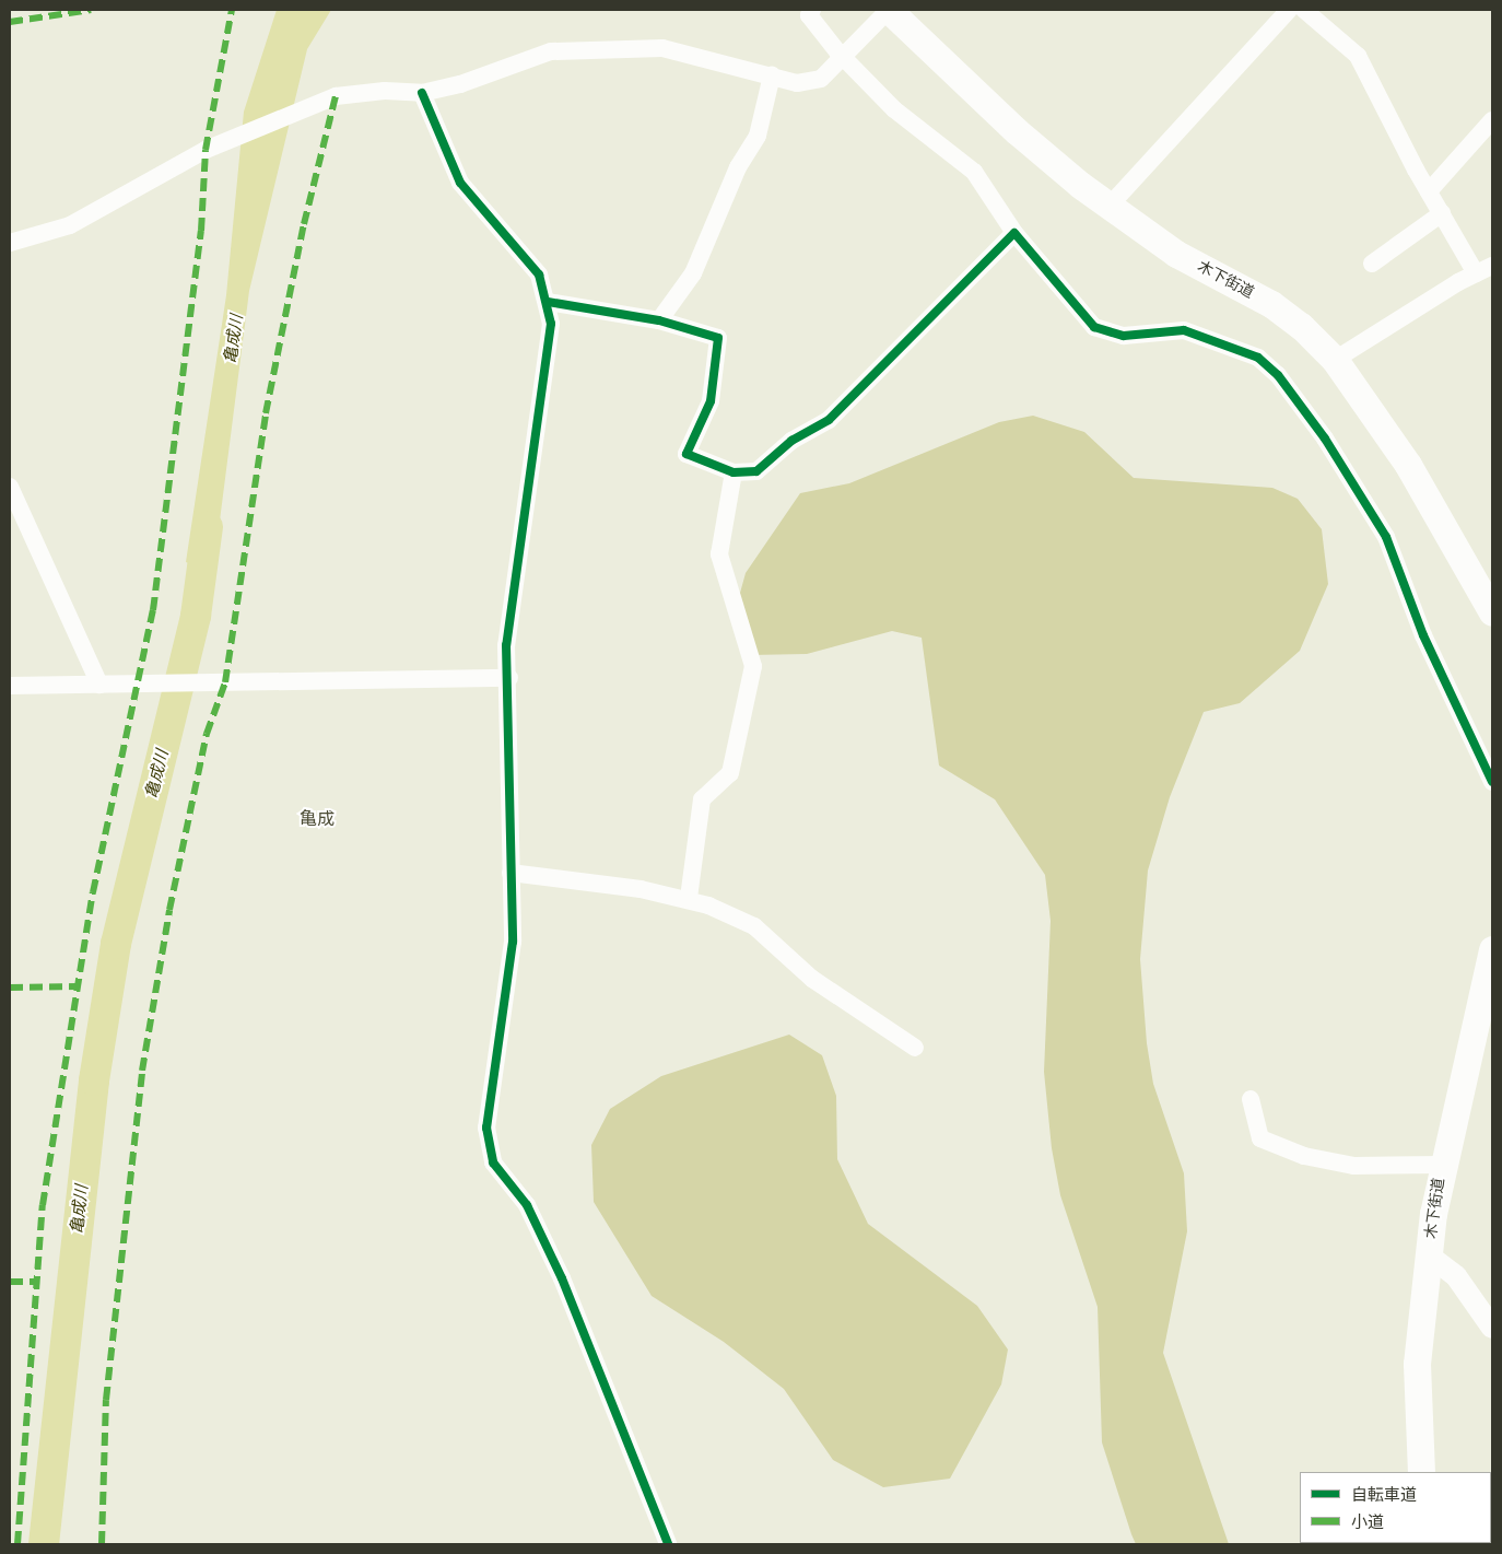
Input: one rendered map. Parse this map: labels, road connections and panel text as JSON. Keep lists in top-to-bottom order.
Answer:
{
  "streets": {
    "main road": ["木下街道"]
  },
  "districts": ["亀成"],
  "water": ["亀成川"],
  "legend": ["自転車道", "小道"]
}
